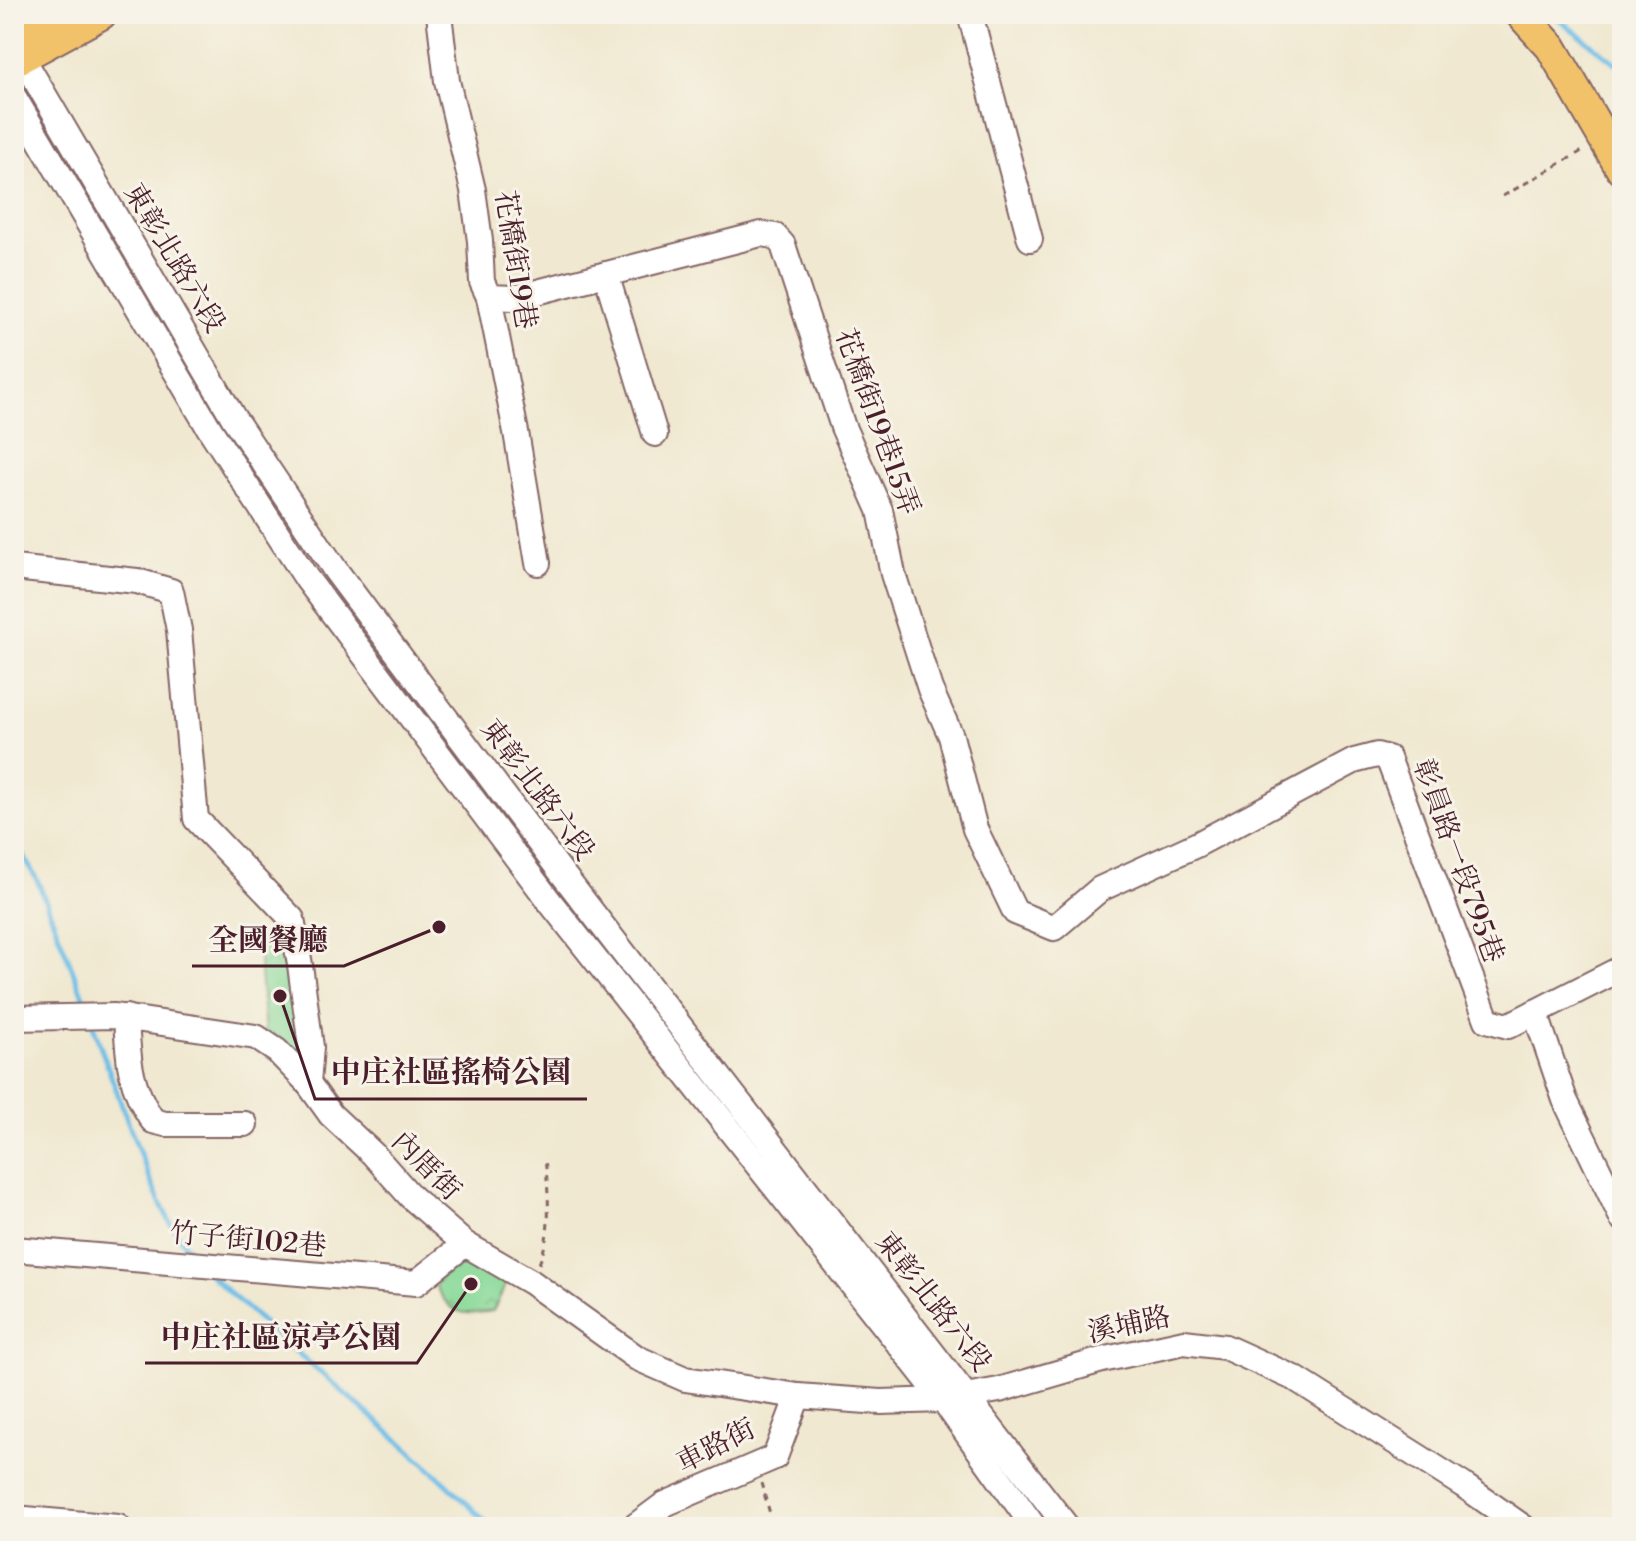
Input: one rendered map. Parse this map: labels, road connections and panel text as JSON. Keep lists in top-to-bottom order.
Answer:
{
  "streets": {
    "street": [
      "東彰北路六段",
      "花橋街19巷",
      "花橋街19巷15弄",
      "彰員路一段795巷",
      "內厝街",
      "竹子街102巷",
      "溪埔路",
      "車路街"
    ]
  },
  "crossings": [
    ["東彰北路六段", "溪埔路"],
    ["花橋街19巷", "花橋街19巷15弄"],
    ["花橋街19巷15弄", "彰員路一段795巷"],
    ["內厝街", "竹子街102巷"],
    ["內厝街", "溪埔路"],
    ["內厝街", "車路街"],
    ["溪埔路", "車路街"]
  ],
  "places": ["全國餐廳", "中庄社區搖椅公園", "中庄社區涼亭公園"]
}
